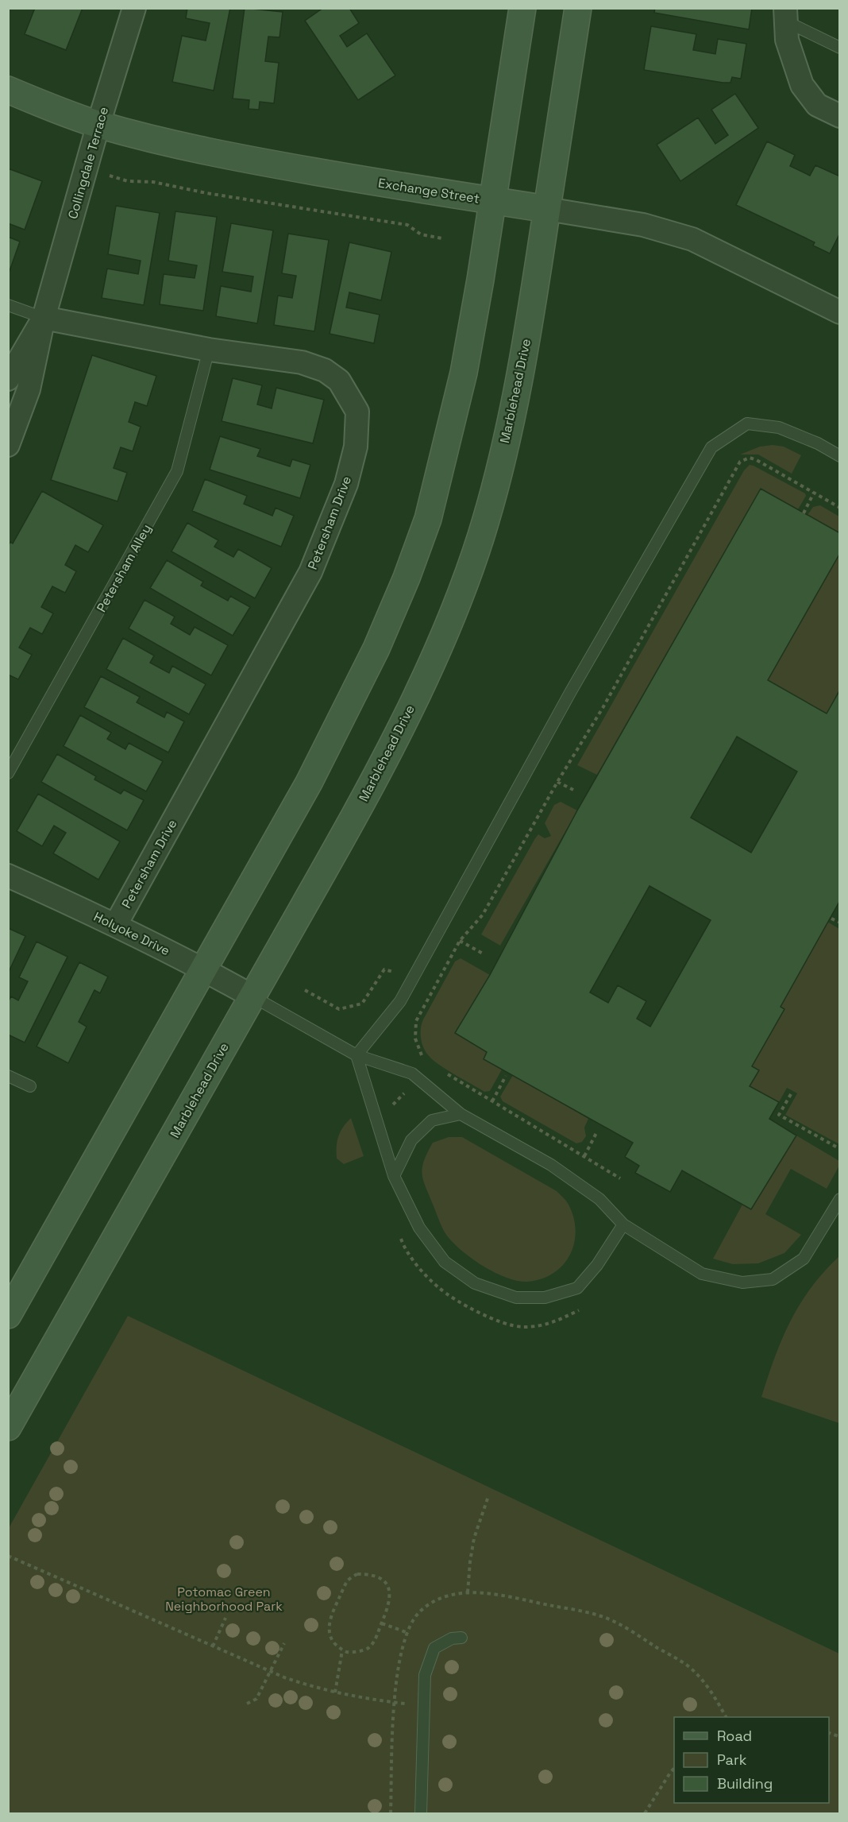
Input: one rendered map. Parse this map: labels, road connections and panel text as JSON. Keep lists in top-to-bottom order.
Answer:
{
  "streets": {
    "street": [
      "Collingdale Terrace",
      "Exchange Street",
      "Marblehead Drive",
      "Petersham Drive",
      "Holyoke Drive"
    ],
    "lane": ["Petersham Alley"]
  },
  "crossings": [
    ["Collingdale Terrace", "Exchange Street"],
    ["Collingdale Terrace", "Petersham Drive"],
    ["Exchange Street", "Marblehead Drive"],
    ["Marblehead Drive", "Holyoke Drive"],
    ["Petersham Drive", "Petersham Alley"],
    ["Petersham Drive", "Holyoke Drive"]
  ],
  "parks": ["Potomac Green Neighborhood Park"],
  "legend": ["Road", "Park", "Building"]
}
